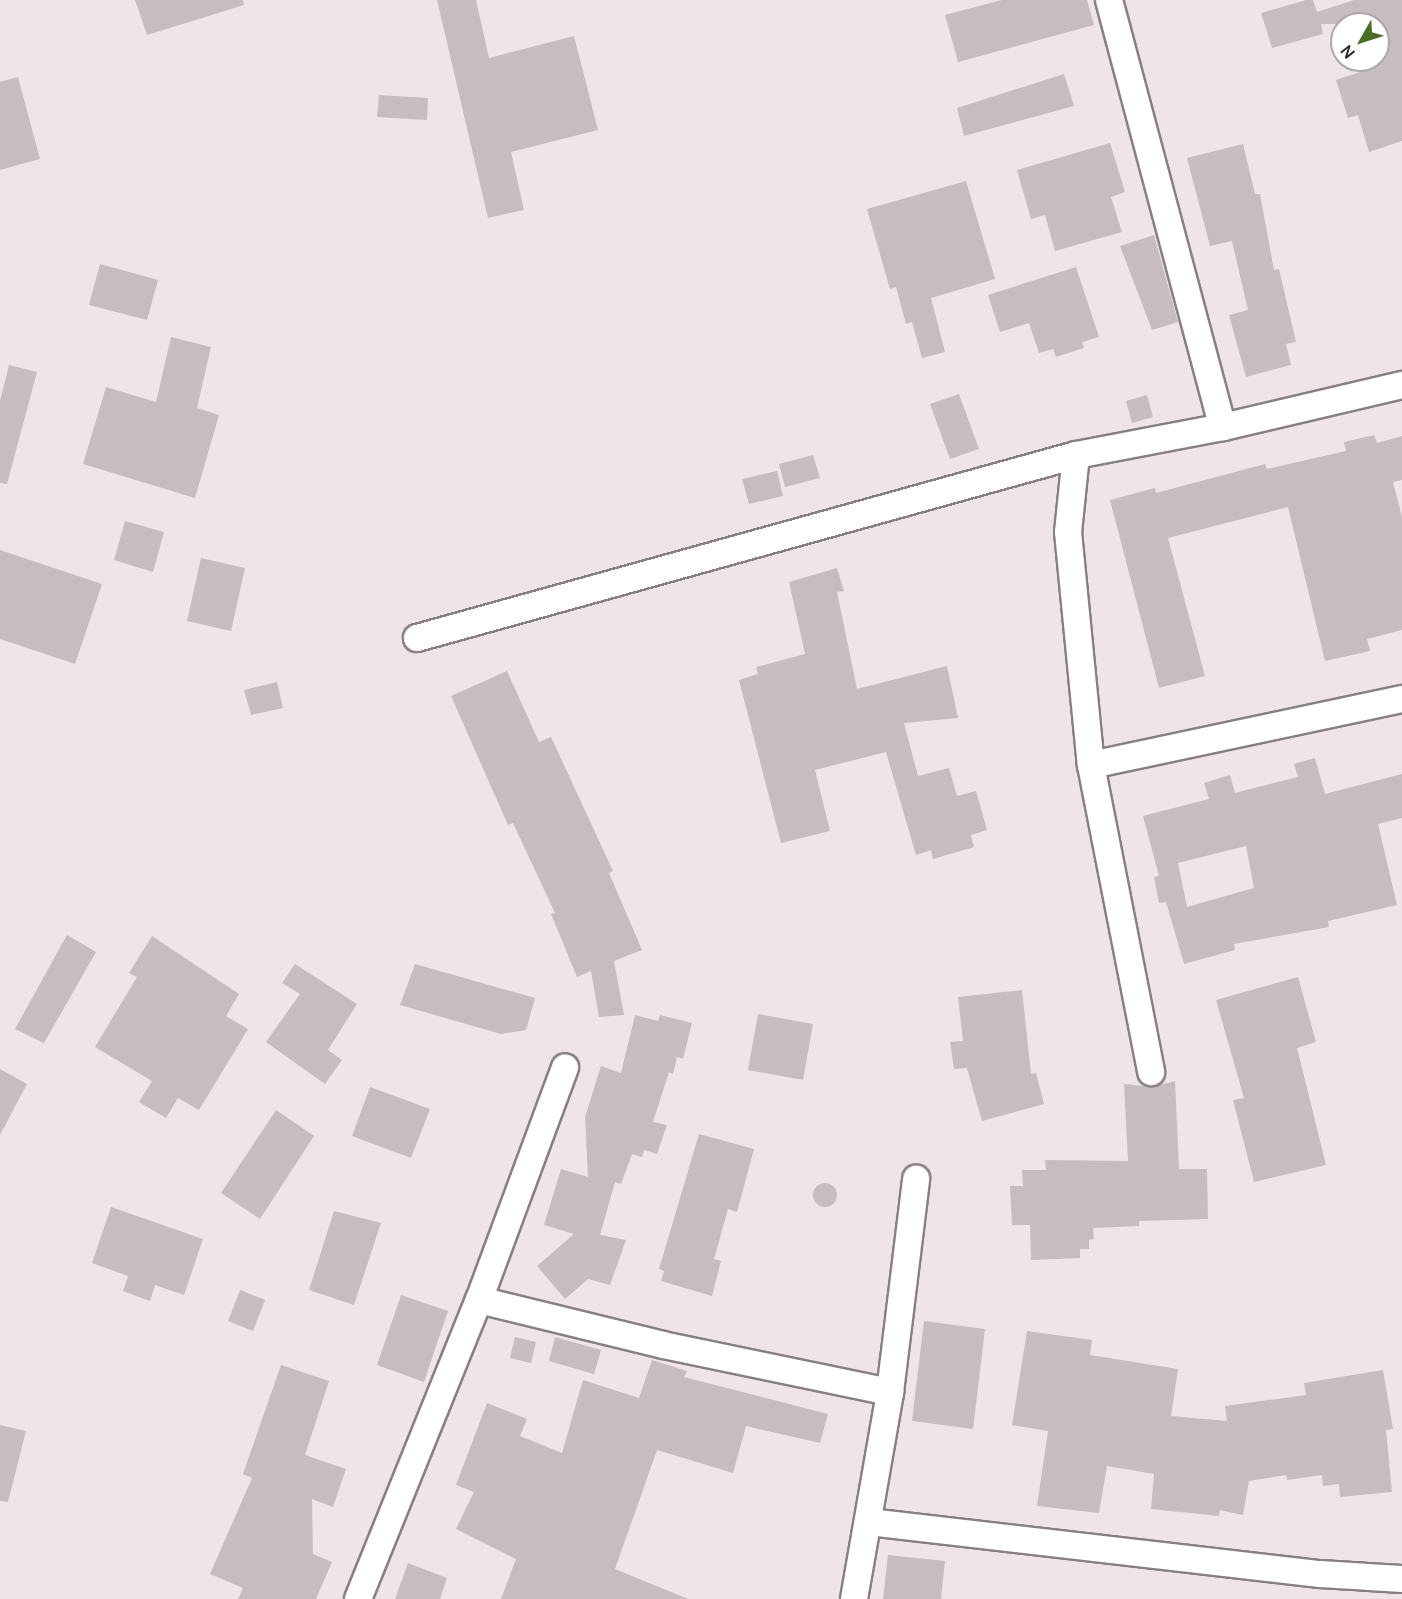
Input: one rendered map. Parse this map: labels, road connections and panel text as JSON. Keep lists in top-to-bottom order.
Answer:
{
  "north": "bottom left"
}
